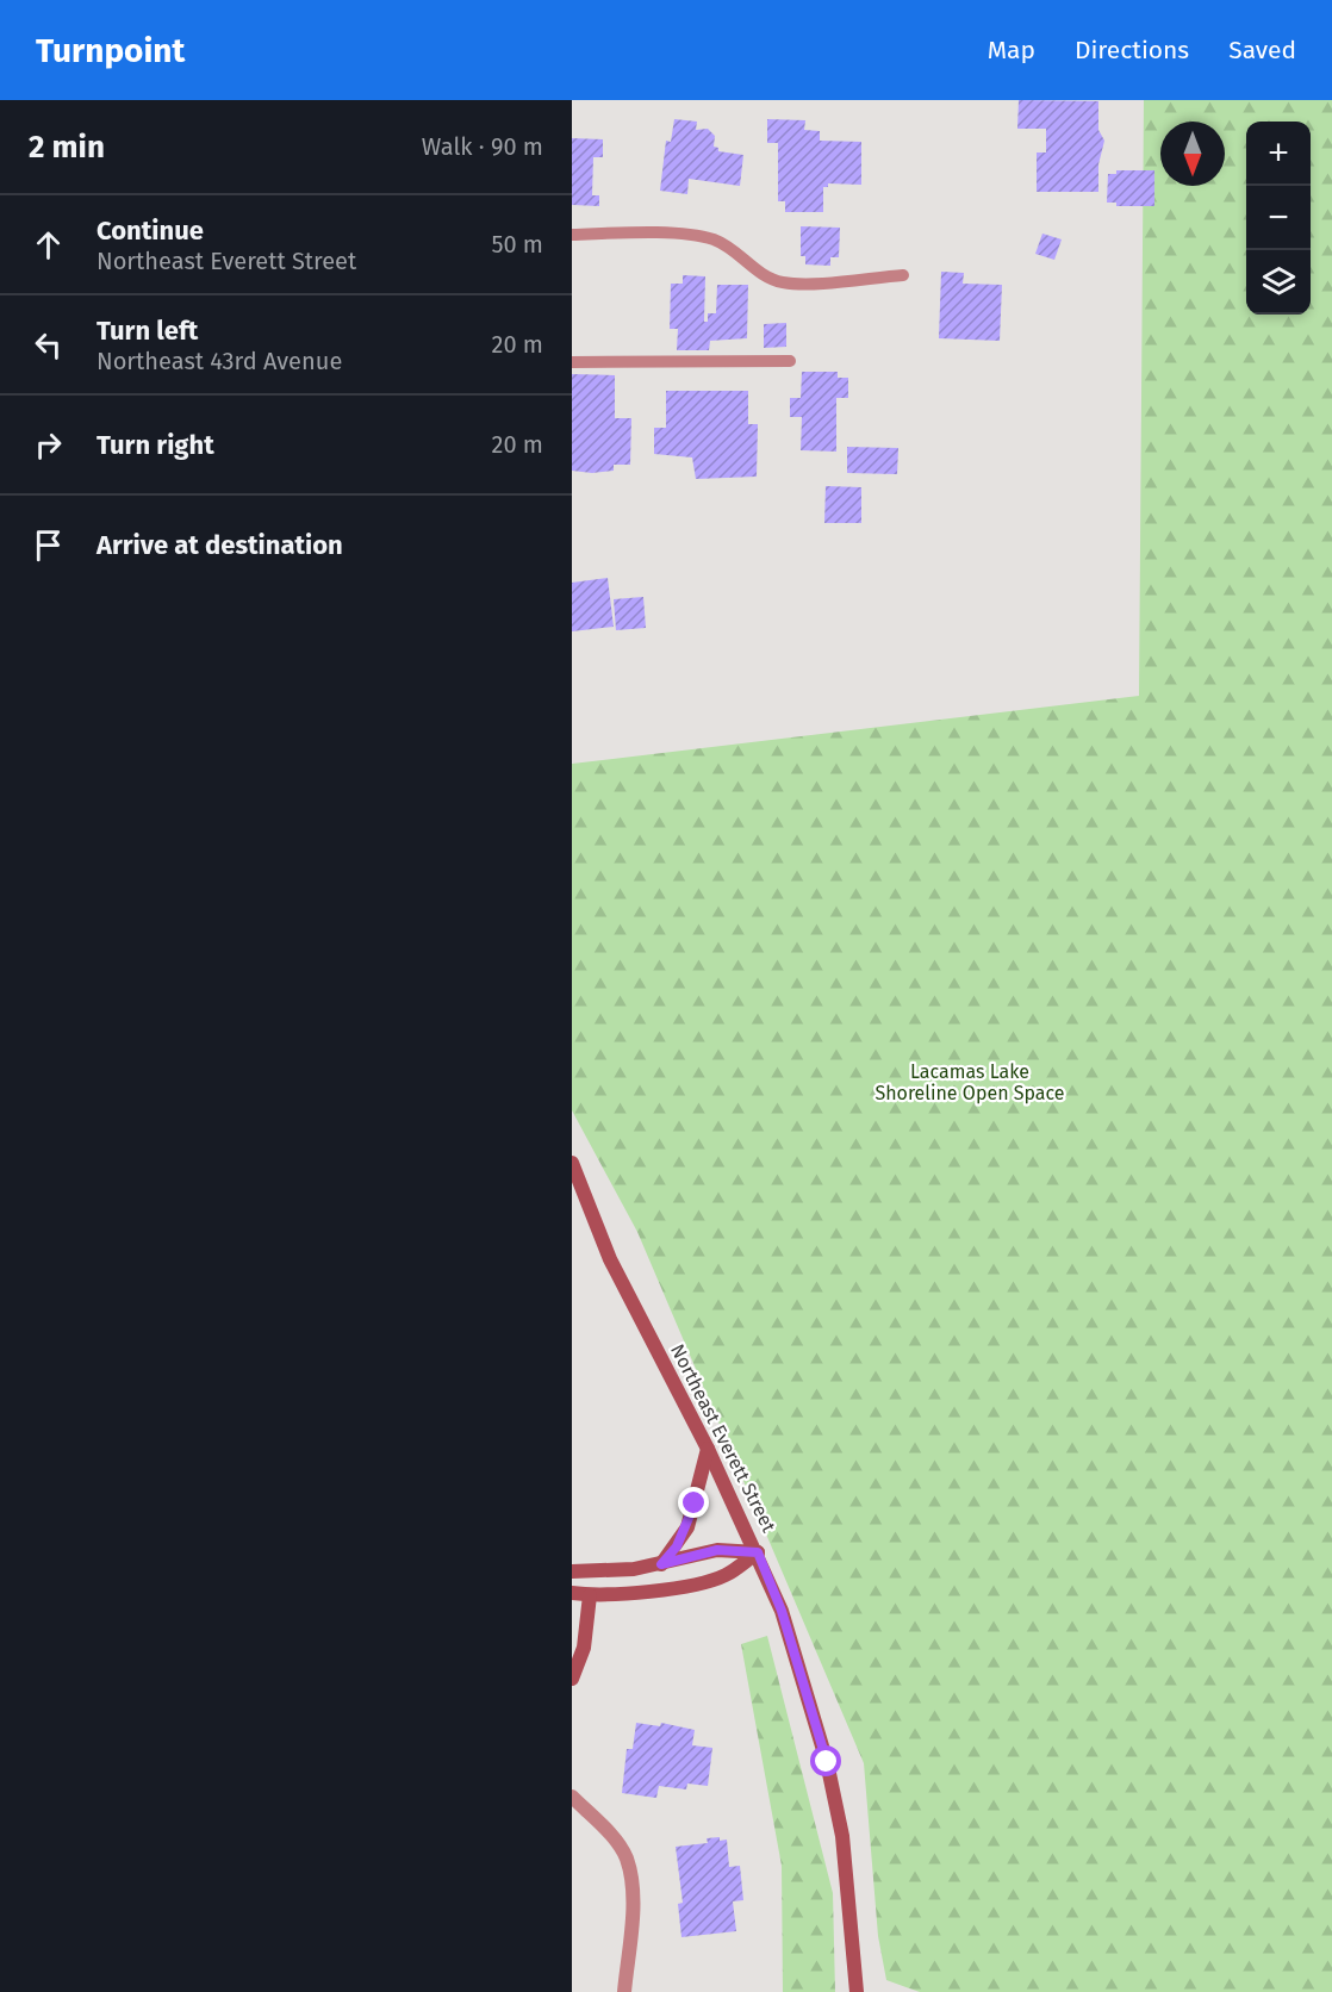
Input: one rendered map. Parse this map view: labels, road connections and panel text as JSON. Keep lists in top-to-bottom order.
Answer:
{
  "streets": {
    "main road": ["Northeast Everett Street"]
  },
  "parks": ["Lacamas Lake Shoreline Open Space"],
  "north": "bottom",
  "page": {
    "header": "Turnpoint",
    "nav": ["Map", "Directions", "Saved"],
    "heading": ["2 min", "Walk · 90 m"],
    "map_buttons": ["+", "−"],
    "list": [
      ["Continue", "Northeast Everett Street", "50 m"],
      ["Turn left", "Northeast 43rd Avenue", "20 m"],
      ["Turn right", "20 m"],
      "Arrive at destination"
    ]
  }
}
